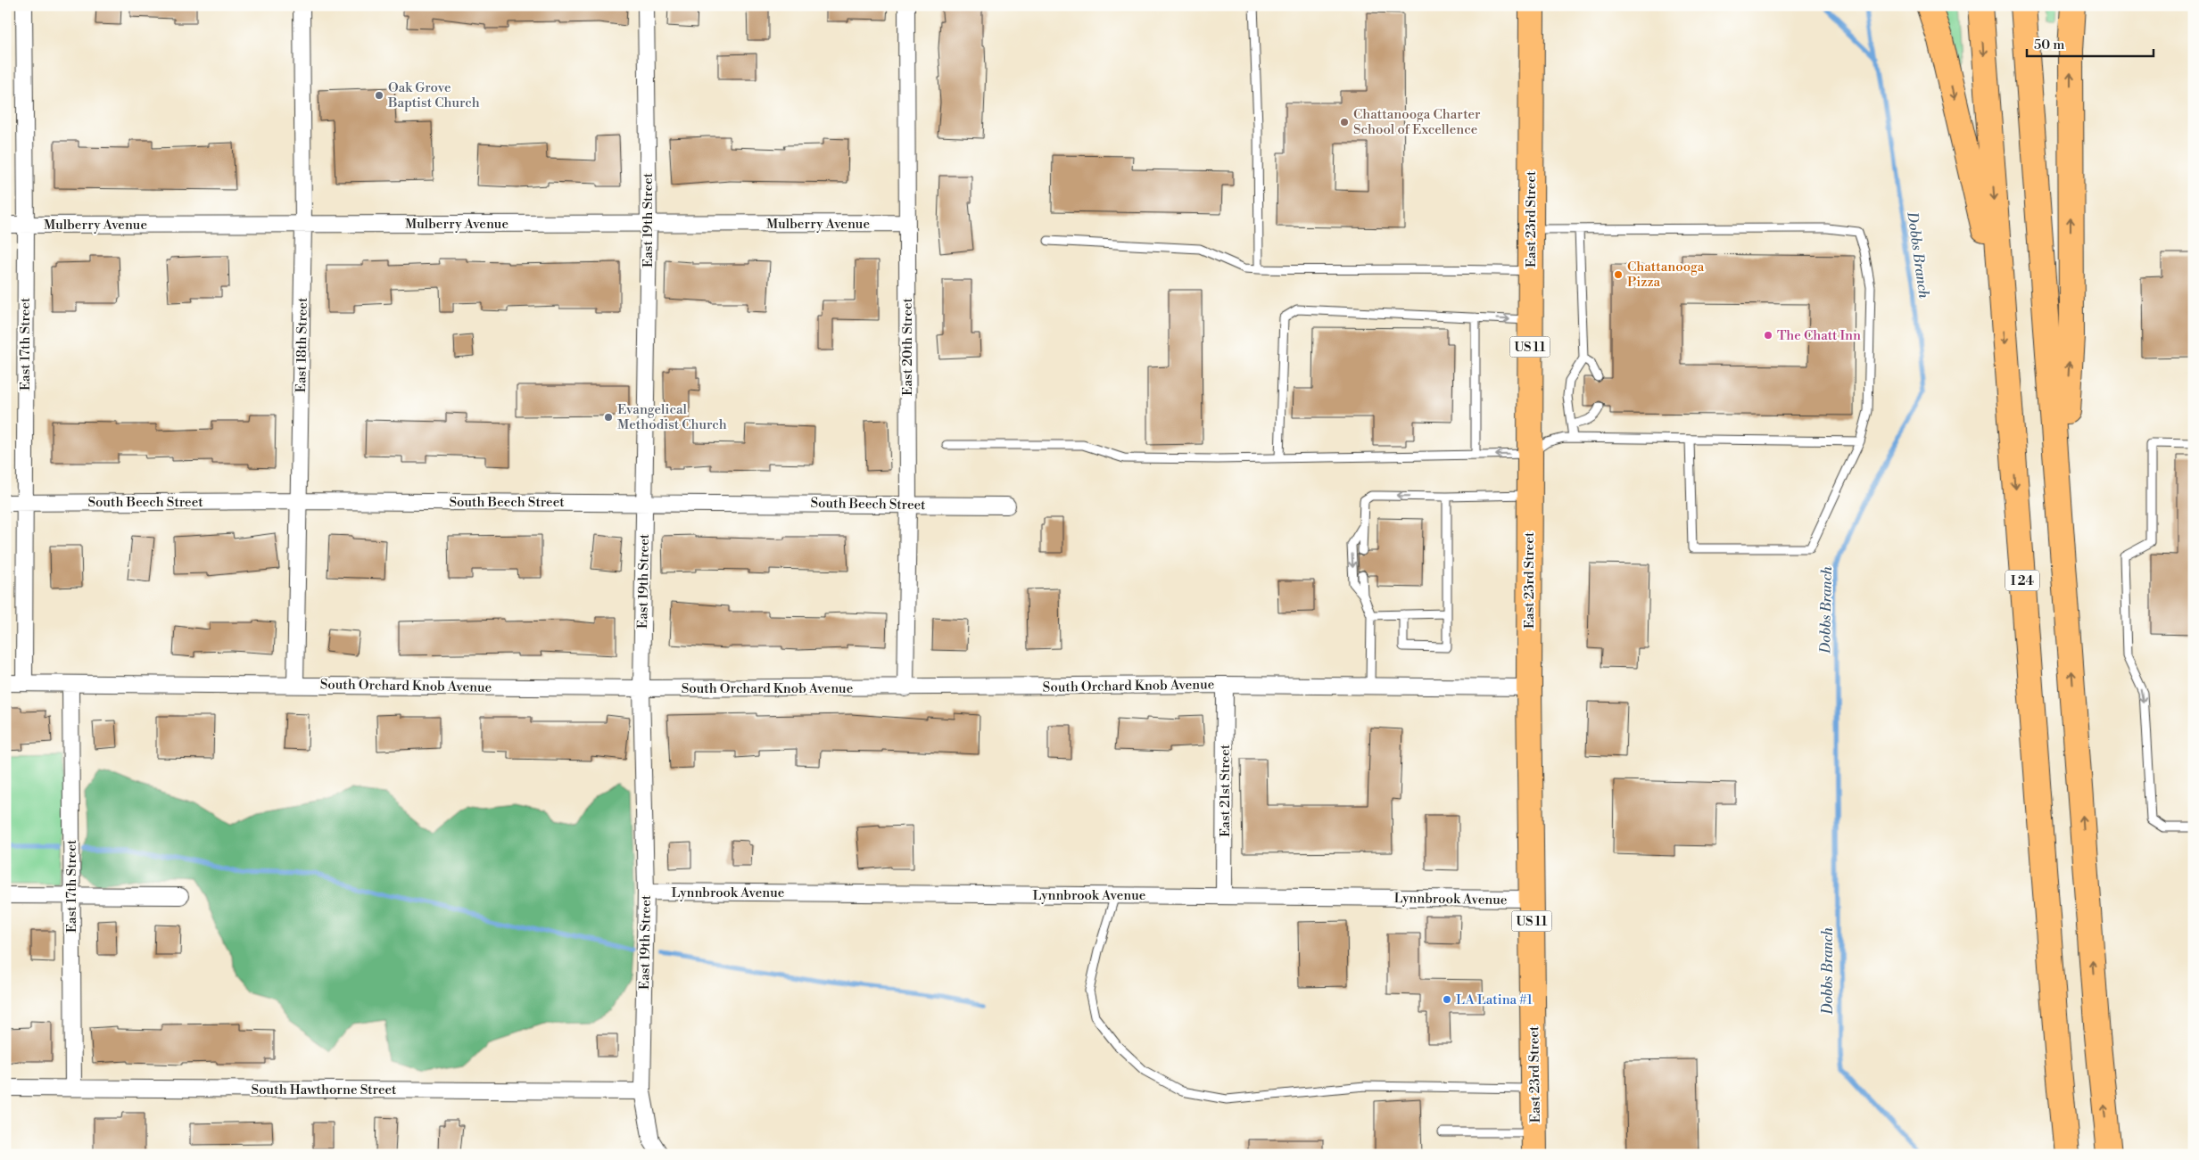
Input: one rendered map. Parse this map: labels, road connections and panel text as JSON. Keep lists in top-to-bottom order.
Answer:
{
  "streets": {
    "main road": ["East 23rd Street", "US 11", "I 24"],
    "street": [
      "East 19th Street",
      "Mulberry Avenue",
      "East 17th Street",
      "East 18th Street",
      "East 20th Street",
      "South Beech Street",
      "South Orchard Knob Avenue",
      "East 21st Street",
      "Lynnbrook Avenue",
      "South Hawthorne Street"
    ]
  },
  "crossings": [
    ["East 23rd Street", "South Orchard Knob Avenue"],
    ["East 23rd Street", "Lynnbrook Avenue"],
    ["East 19th Street", "Mulberry Avenue"],
    ["East 19th Street", "South Beech Street"],
    ["East 19th Street", "South Orchard Knob Avenue"],
    ["East 19th Street", "Lynnbrook Avenue"],
    ["East 19th Street", "South Hawthorne Street"],
    ["Mulberry Avenue", "East 17th Street"],
    ["Mulberry Avenue", "East 18th Street"],
    ["Mulberry Avenue", "East 20th Street"],
    ["East 17th Street", "South Beech Street"],
    ["East 17th Street", "South Orchard Knob Avenue"],
    ["East 17th Street", "South Hawthorne Street"],
    ["East 18th Street", "South Beech Street"],
    ["East 18th Street", "South Orchard Knob Avenue"],
    ["East 20th Street", "South Beech Street"],
    ["East 20th Street", "South Orchard Knob Avenue"],
    ["South Orchard Knob Avenue", "East 21st Street"],
    ["East 21st Street", "Lynnbrook Avenue"]
  ],
  "water": ["Dobbs Branch"],
  "places": [
    "Oak Grove Baptist Church",
    "Chattanooga Charter School of Excellence",
    "Chattanooga Pizza",
    "The Chatt Inn",
    "Evangelical Methodist Church",
    "LA Latina #1"
  ],
  "scale_bar": "50 m"
}
